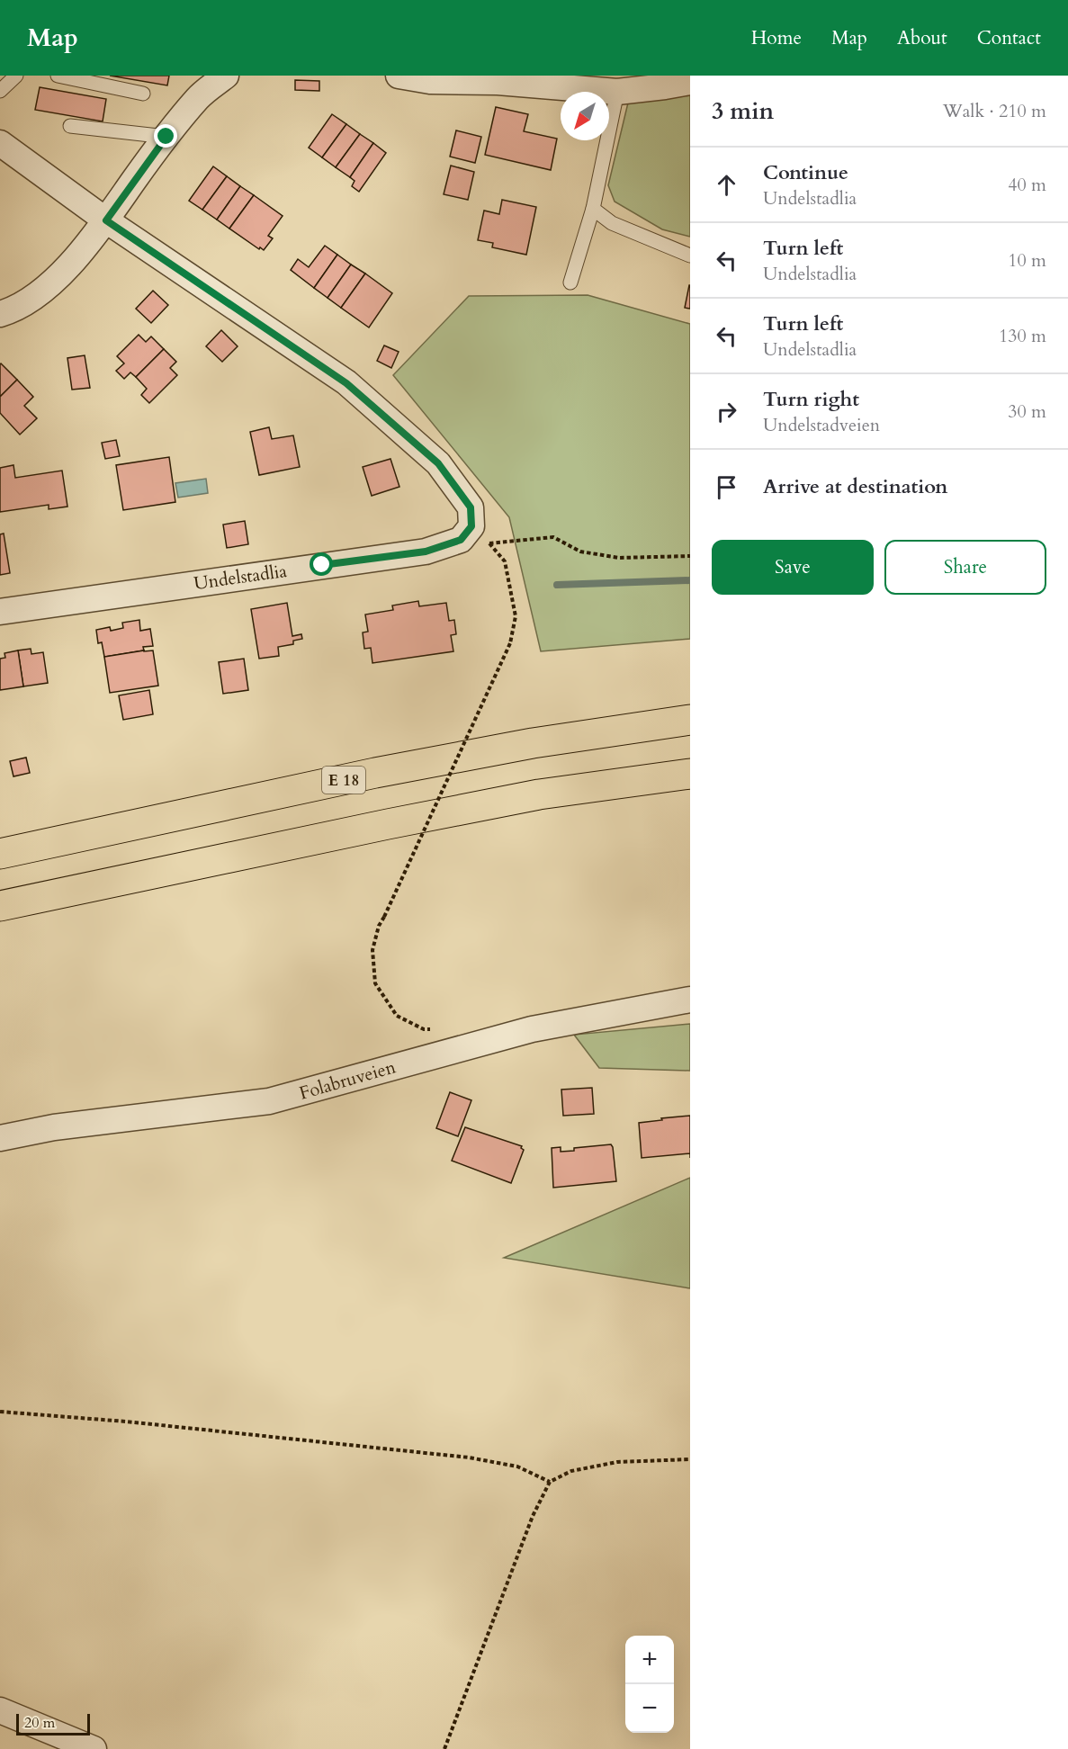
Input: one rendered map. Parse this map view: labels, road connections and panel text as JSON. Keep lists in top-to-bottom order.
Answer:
{
  "streets": {
    "highway": ["E 18"],
    "street": ["Undelstadlia", "Folabruveien"]
  },
  "scale_bar": "20 m",
  "north": "bottom left",
  "page": {
    "header": "Map",
    "nav": [
      "Home",
      "Map",
      "About",
      "Contact"
    ],
    "heading": ["3 min", "Walk · 210 m"],
    "list": [
      ["Continue", "Undelstadlia", "40 m"],
      ["Turn left", "Undelstadlia", "10 m"],
      ["Turn left", "Undelstadlia", "130 m"],
      ["Turn right", "Undelstadveien", "30 m"],
      "Arrive at destination"
    ],
    "buttons": ["Save", "Share"],
    "map_buttons": ["+", "−"],
    "scale": "20 m"
  }
}
